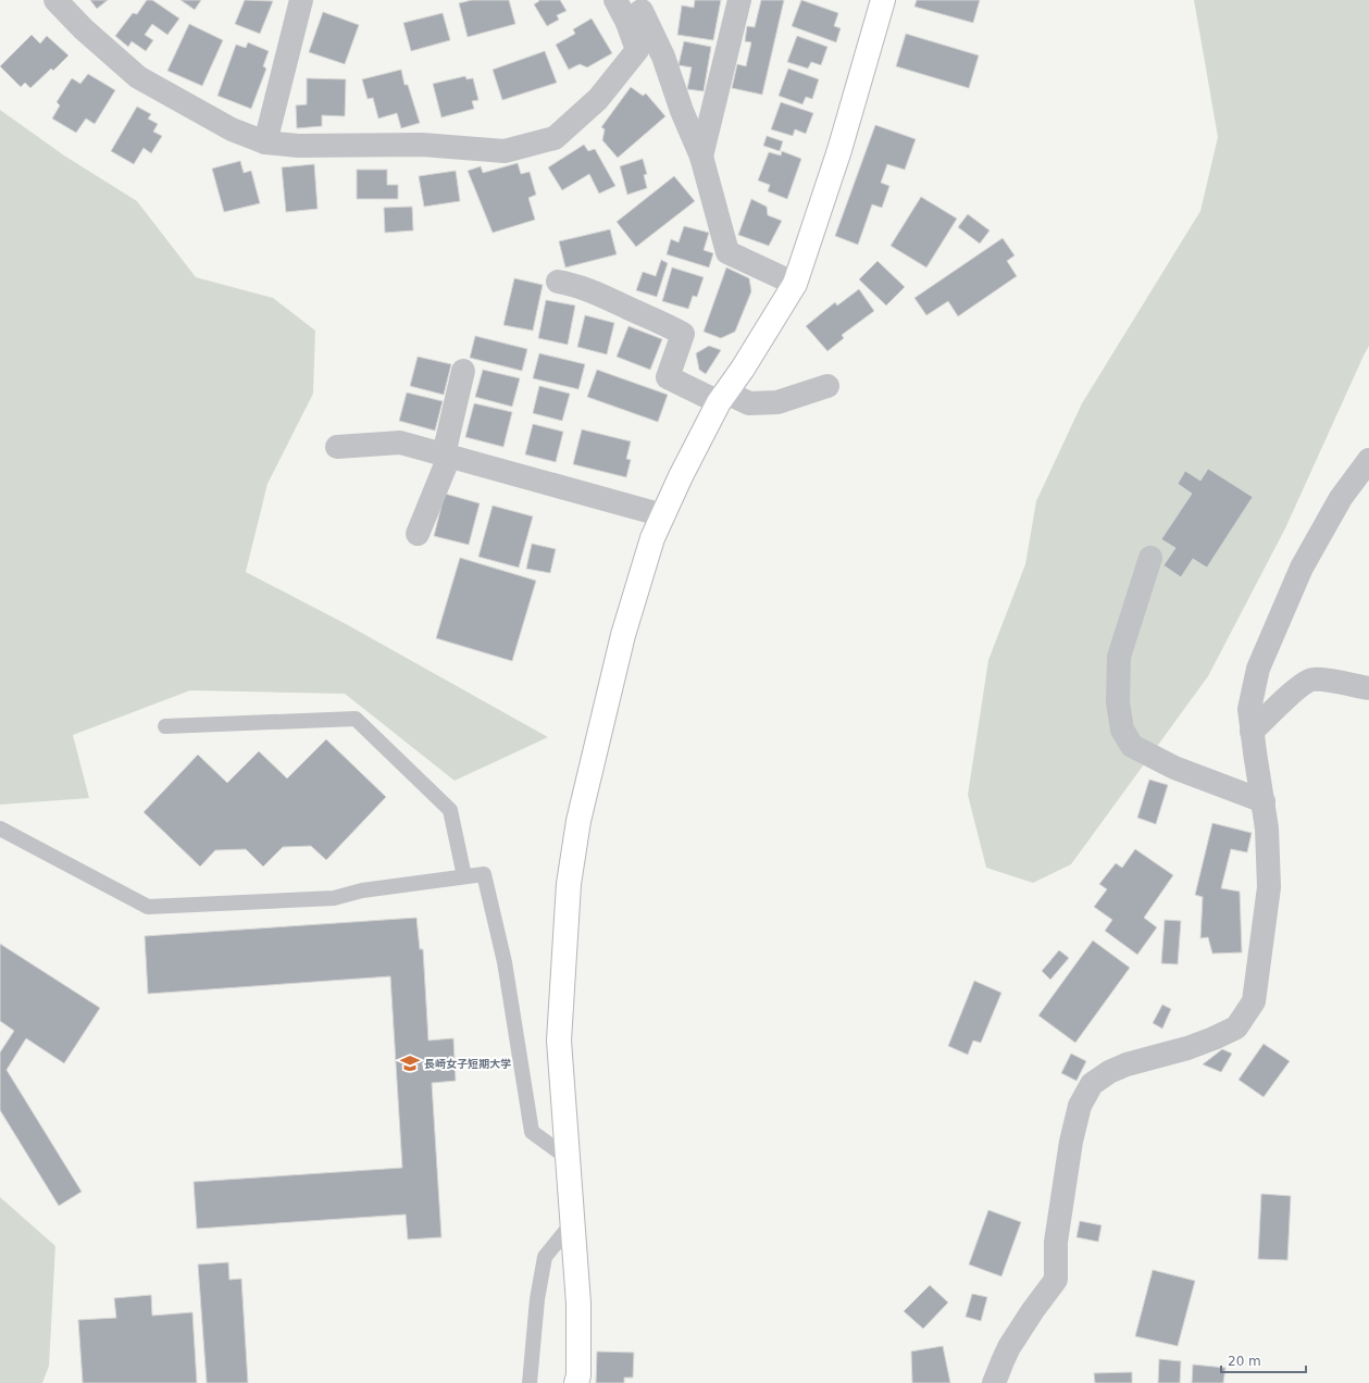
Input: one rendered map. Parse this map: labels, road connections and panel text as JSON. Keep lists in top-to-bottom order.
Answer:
{
  "places": {
    "school or university": ["長崎女子短期大学"]
  },
  "scale_bar": "20 m"
}
